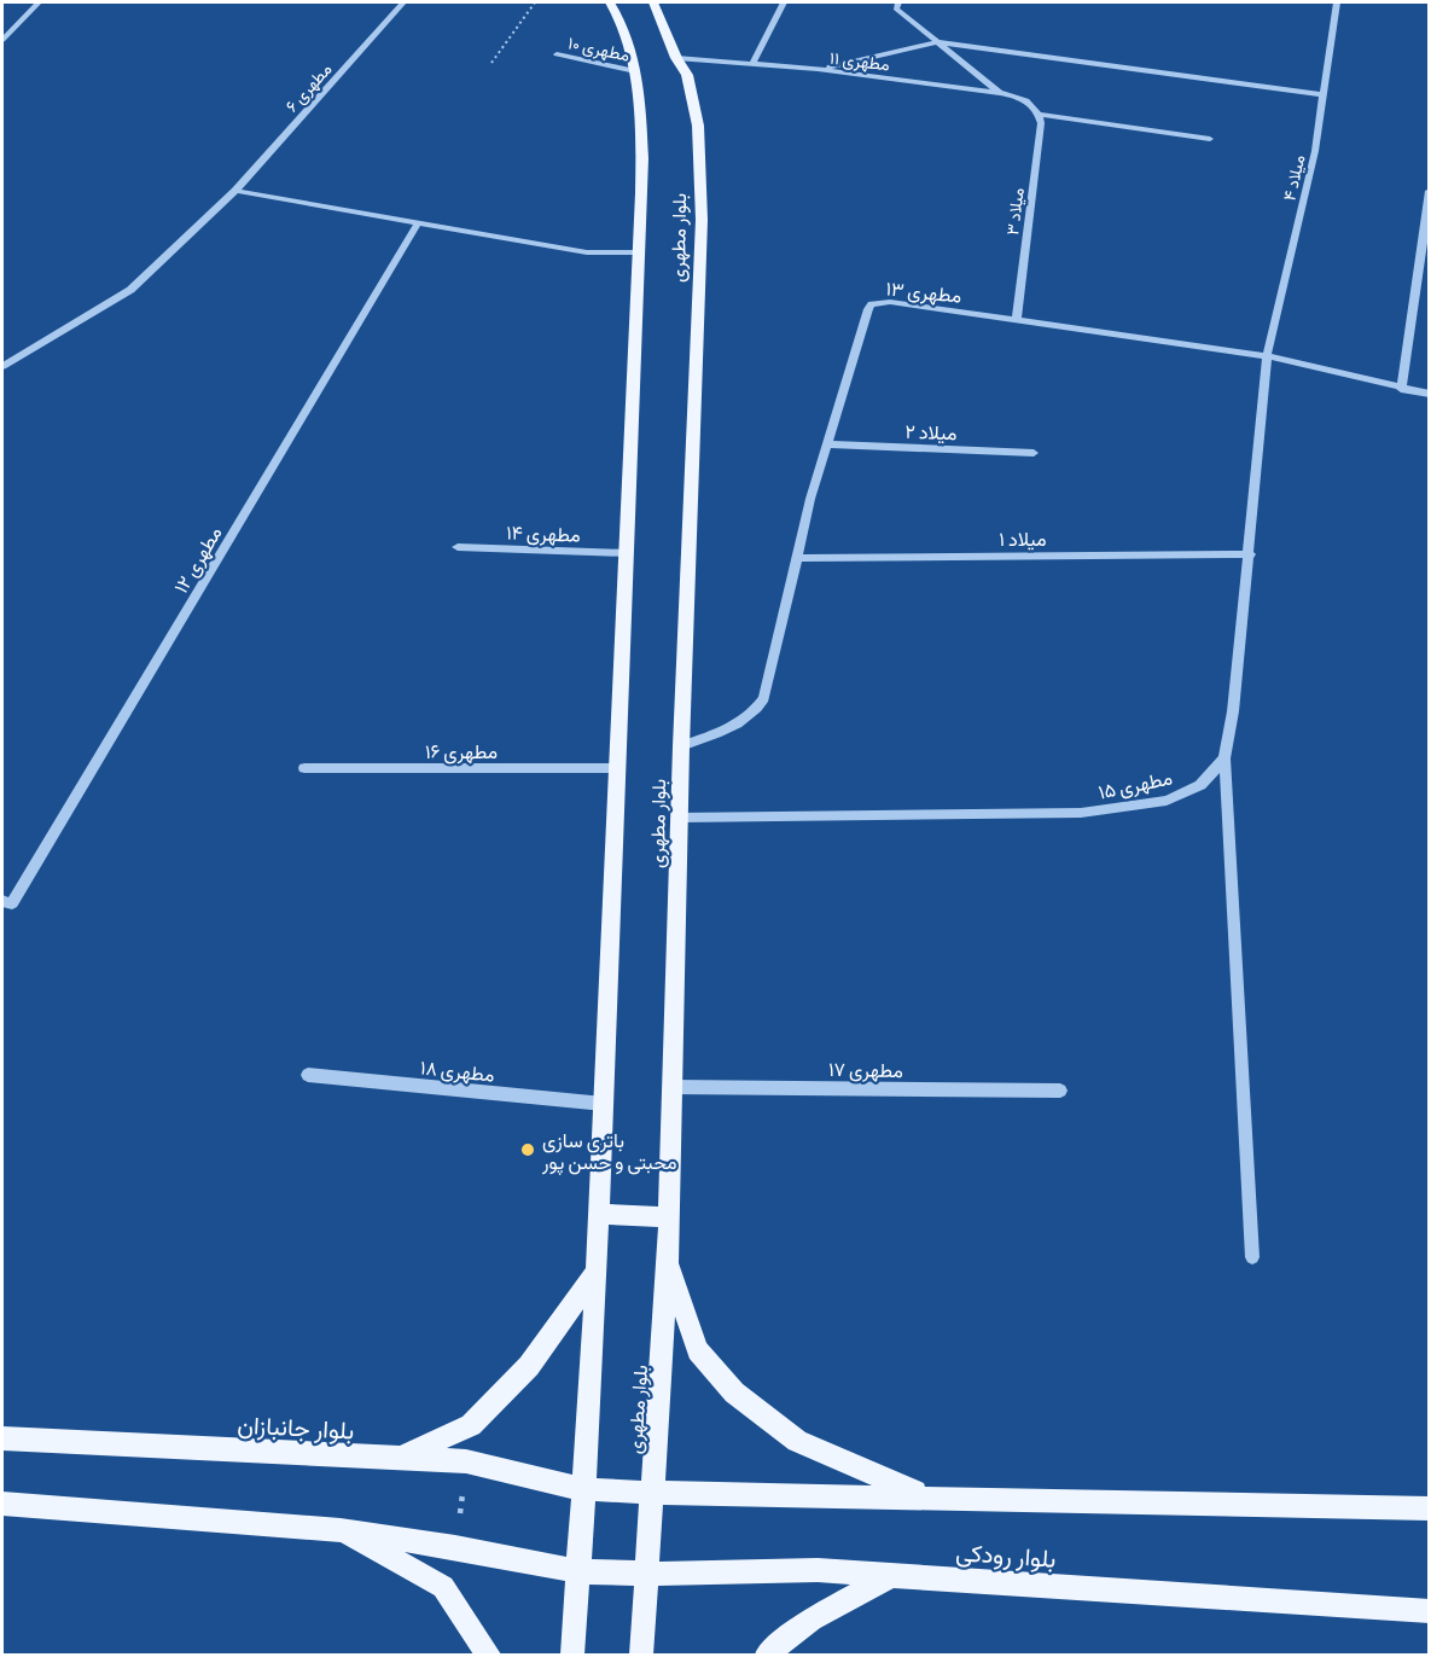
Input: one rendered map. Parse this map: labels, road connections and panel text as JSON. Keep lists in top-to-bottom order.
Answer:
{
  "streets": {
    "main road": ["بلوار مطهری", "بلوار جانبازان", "بلوار رودکی"],
    "street": [
      "مطهری ۱۰",
      "مطهری ۱۱",
      "مطهری ۶",
      "میلاد ۴",
      "میلاد ۳",
      "مطهری ۱۳",
      "میلاد ۲",
      "مطهری ۱۴",
      "میلاد ۱",
      "مطهری ۱۲",
      "مطهری ۱۶",
      "مطهری ۱۵",
      "مطهری ۱۷",
      "مطهری ۱۸"
    ]
  },
  "crossings": [
    ["مطهری ۱۰", "بلوار مطهری"],
    ["مطهری ۱۱", "میلاد ۳"],
    ["مطهری ۱۱", "بلوار مطهری"],
    ["میلاد ۴", "مطهری ۱۳"],
    ["میلاد ۳", "مطهری ۱۳"],
    ["بلوار مطهری", "مطهری ۱۳"],
    ["بلوار مطهری", "مطهری ۱۴"],
    ["بلوار مطهری", "مطهری ۱۶"],
    ["بلوار مطهری", "مطهری ۱۵"],
    ["بلوار مطهری", "مطهری ۱۷"],
    ["بلوار مطهری", "مطهری ۱۸"],
    ["بلوار مطهری", "بلوار جانبازان"],
    ["بلوار مطهری", "بلوار رودکی"],
    ["مطهری ۱۳", "میلاد ۲"],
    ["مطهری ۱۳", "میلاد ۱"]
  ],
  "places": ["باتری سازی محبتی و حسن پور"]
}
